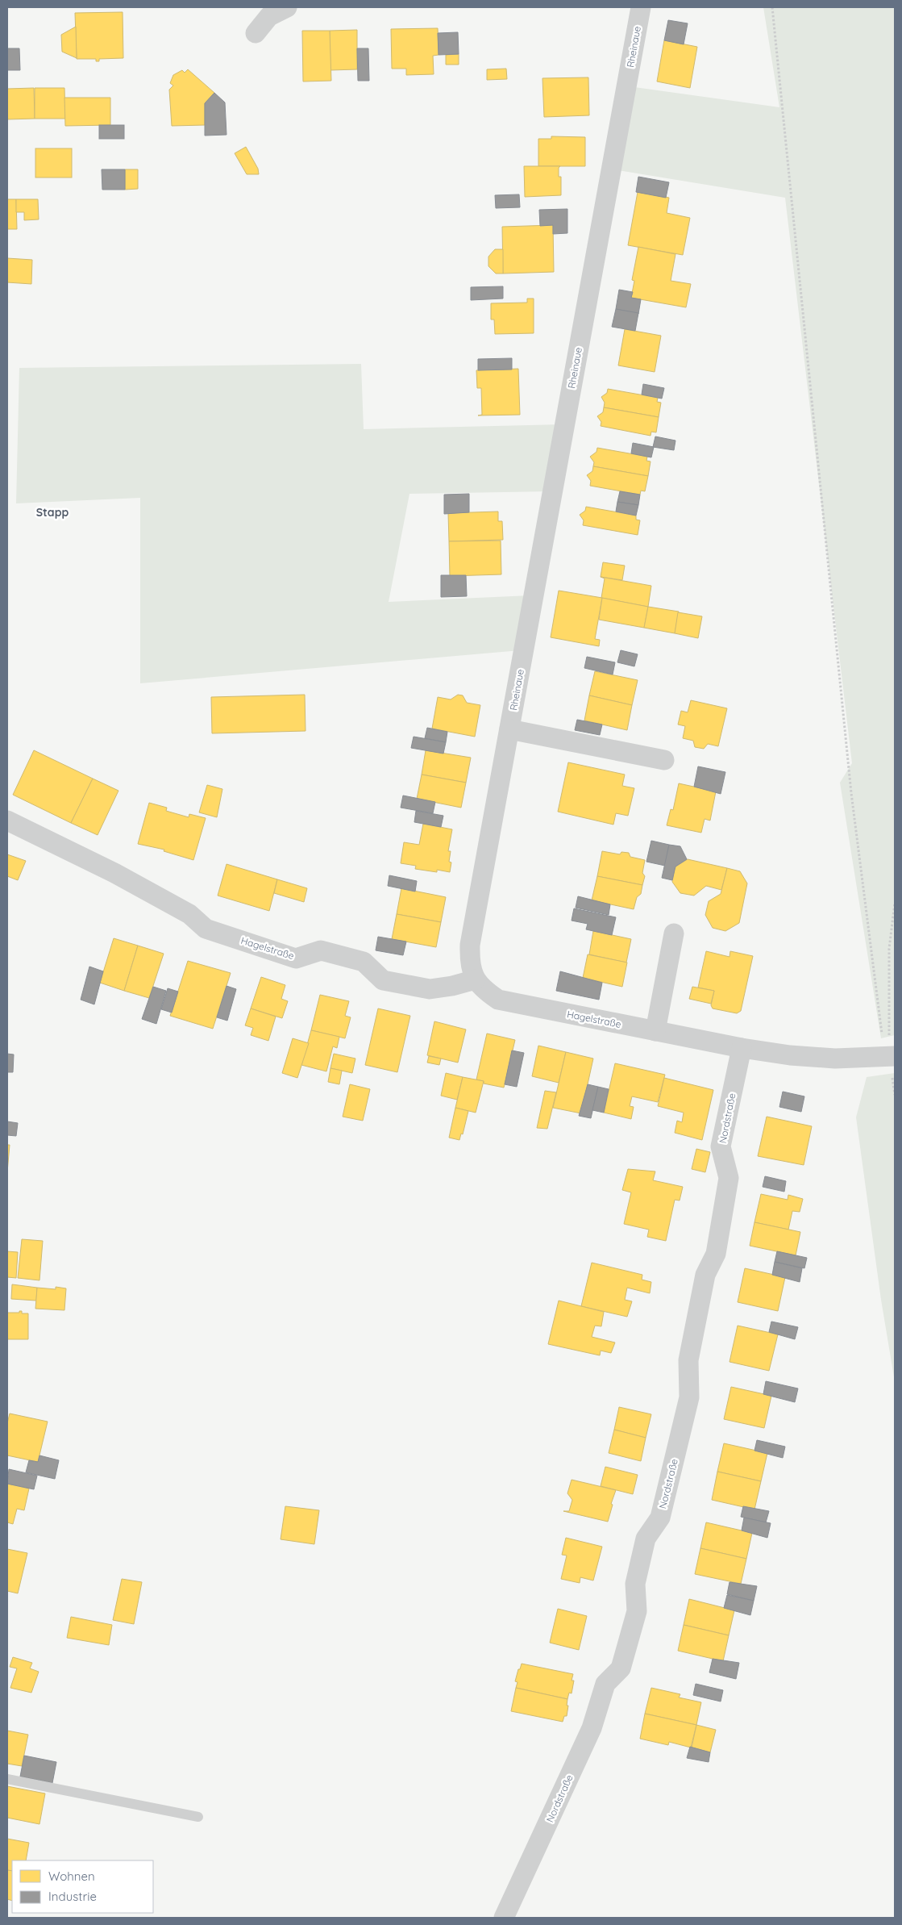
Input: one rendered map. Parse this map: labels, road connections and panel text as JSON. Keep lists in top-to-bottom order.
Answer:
{
  "streets": {
    "street": ["Rheinaue", "Hagelstraße", "Nordstraße"]
  },
  "crossings": [
    ["Rheinaue", "Hagelstraße"],
    ["Hagelstraße", "Nordstraße"]
  ],
  "districts": ["Stapp"],
  "legend": ["Wohnen", "Industrie"]
}
